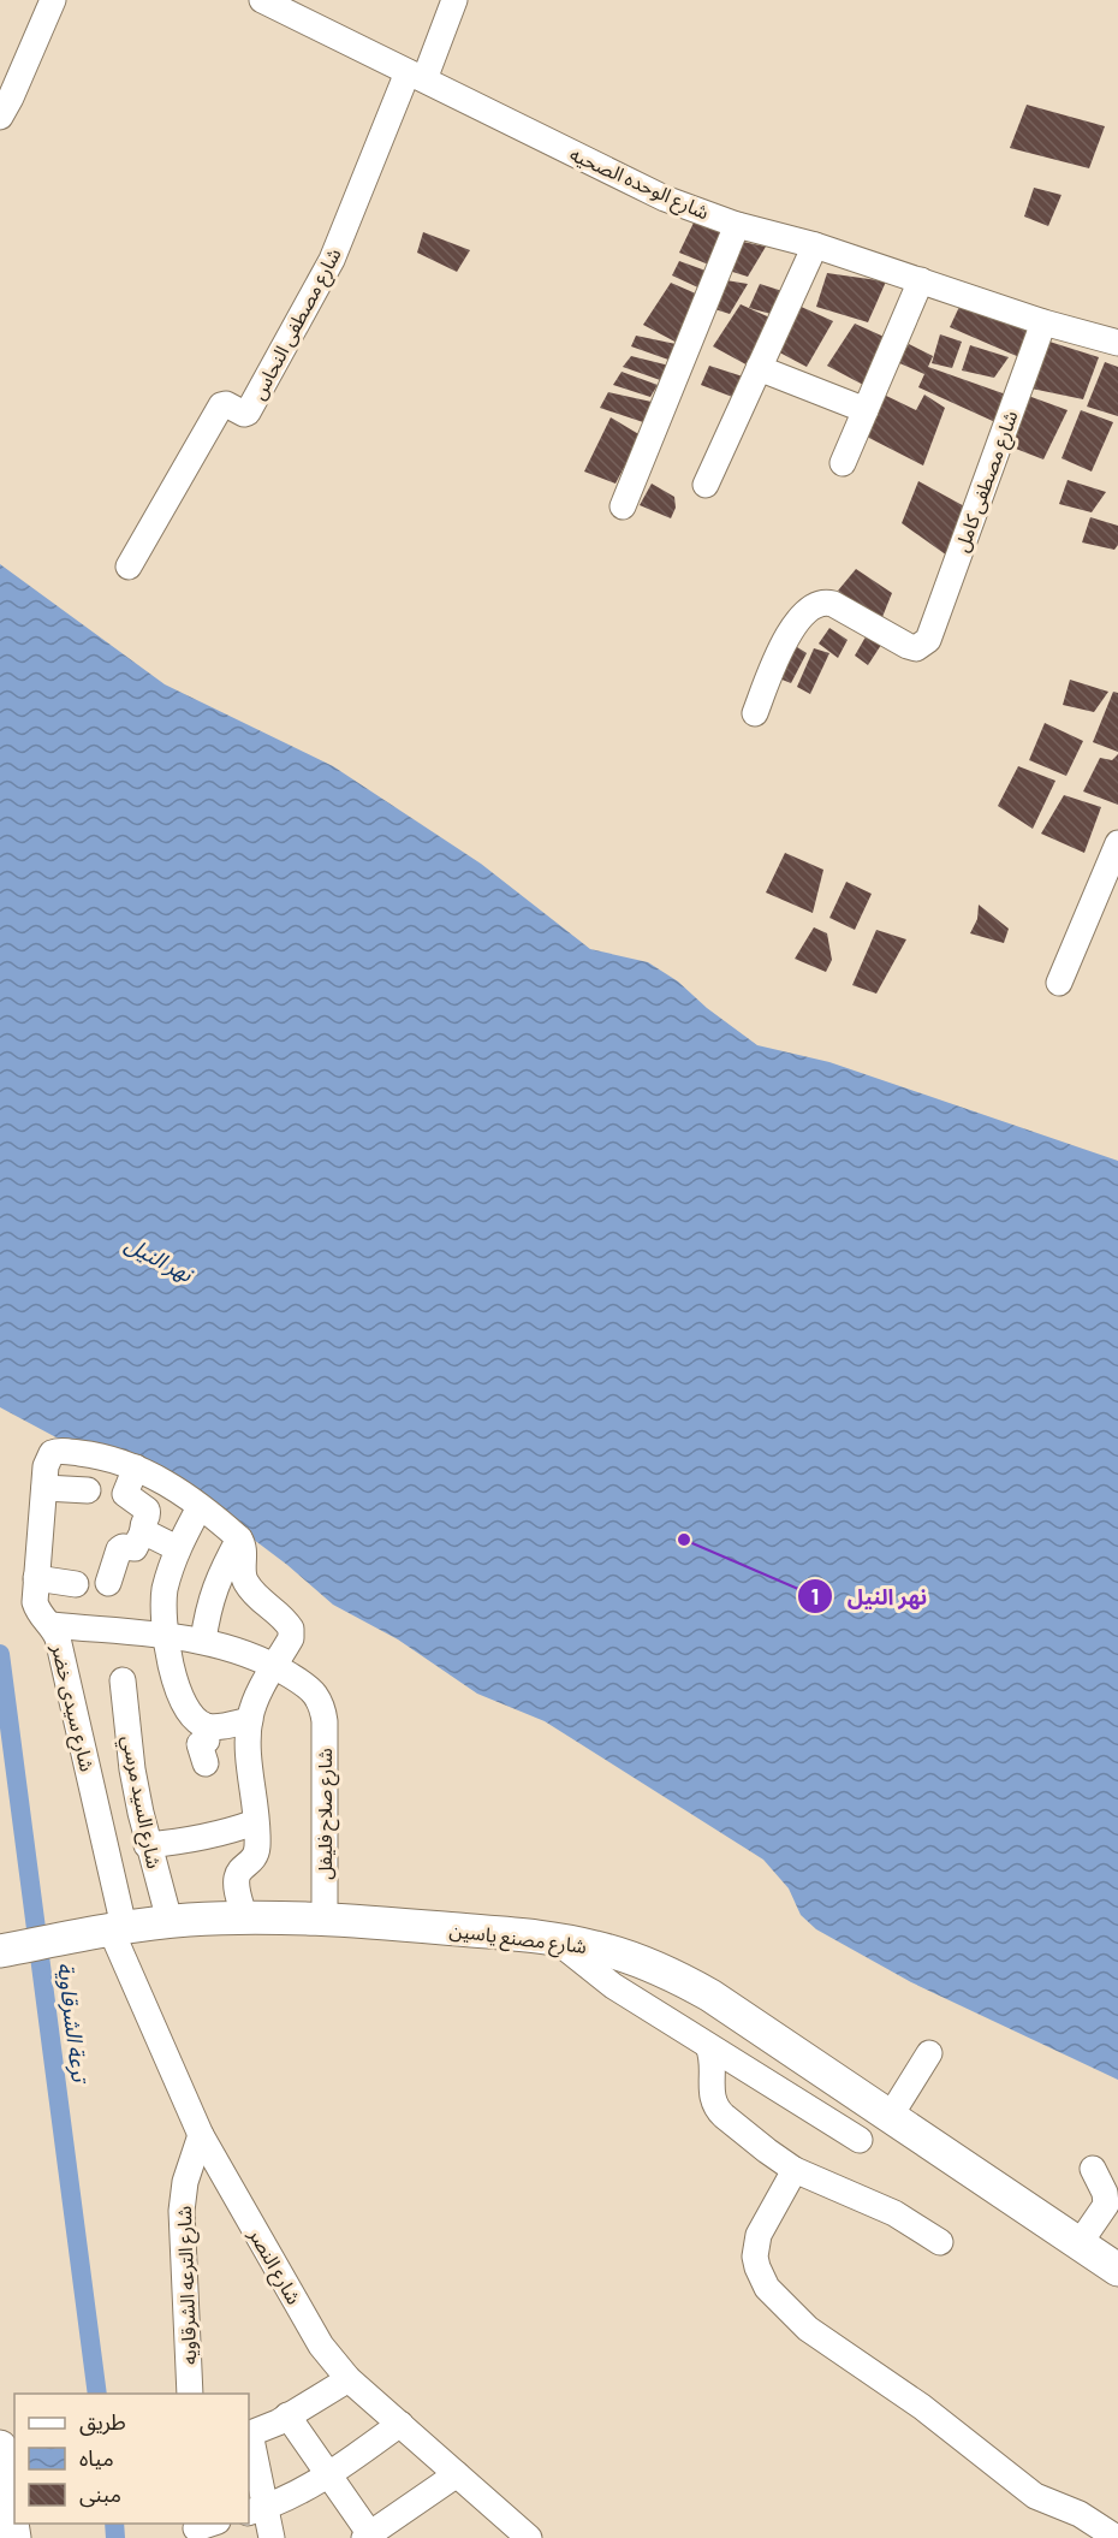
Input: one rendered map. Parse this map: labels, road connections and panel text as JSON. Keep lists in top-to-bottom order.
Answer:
{
  "streets": {
    "main road": ["شارع مصنع ياسين"],
    "street": [
      "شارع الوحده الصحيه",
      "شارع مصطفى النحاس",
      "شارع مصطفى كامل",
      "شارع سيدى خضر",
      "شارع السيد مرسي",
      "شارع صلاح فليفل",
      "شارع النصر",
      "شارع الترعه الشرقاويه"
    ]
  },
  "crossings": [
    ["شارع الوحده الصحيه", "شارع مصطفى النحاس"],
    ["شارع الوحده الصحيه", "شارع مصطفى كامل"],
    ["شارع سيدى خضر", "شارع مصنع ياسين"],
    ["شارع سيدى خضر", "شارع النصر"],
    ["شارع السيد مرسي", "شارع مصنع ياسين"],
    ["شارع صلاح فليفل", "شارع مصنع ياسين"],
    ["شارع مصنع ياسين", "شارع النصر"],
    ["شارع النصر", "شارع الترعه الشرقاويه"]
  ],
  "water": ["نهر النيل", "ترعة الشرقاوية"],
  "places": ["نهر النيل"],
  "legend": ["طريق", "مياه", "مبنى"]
}
